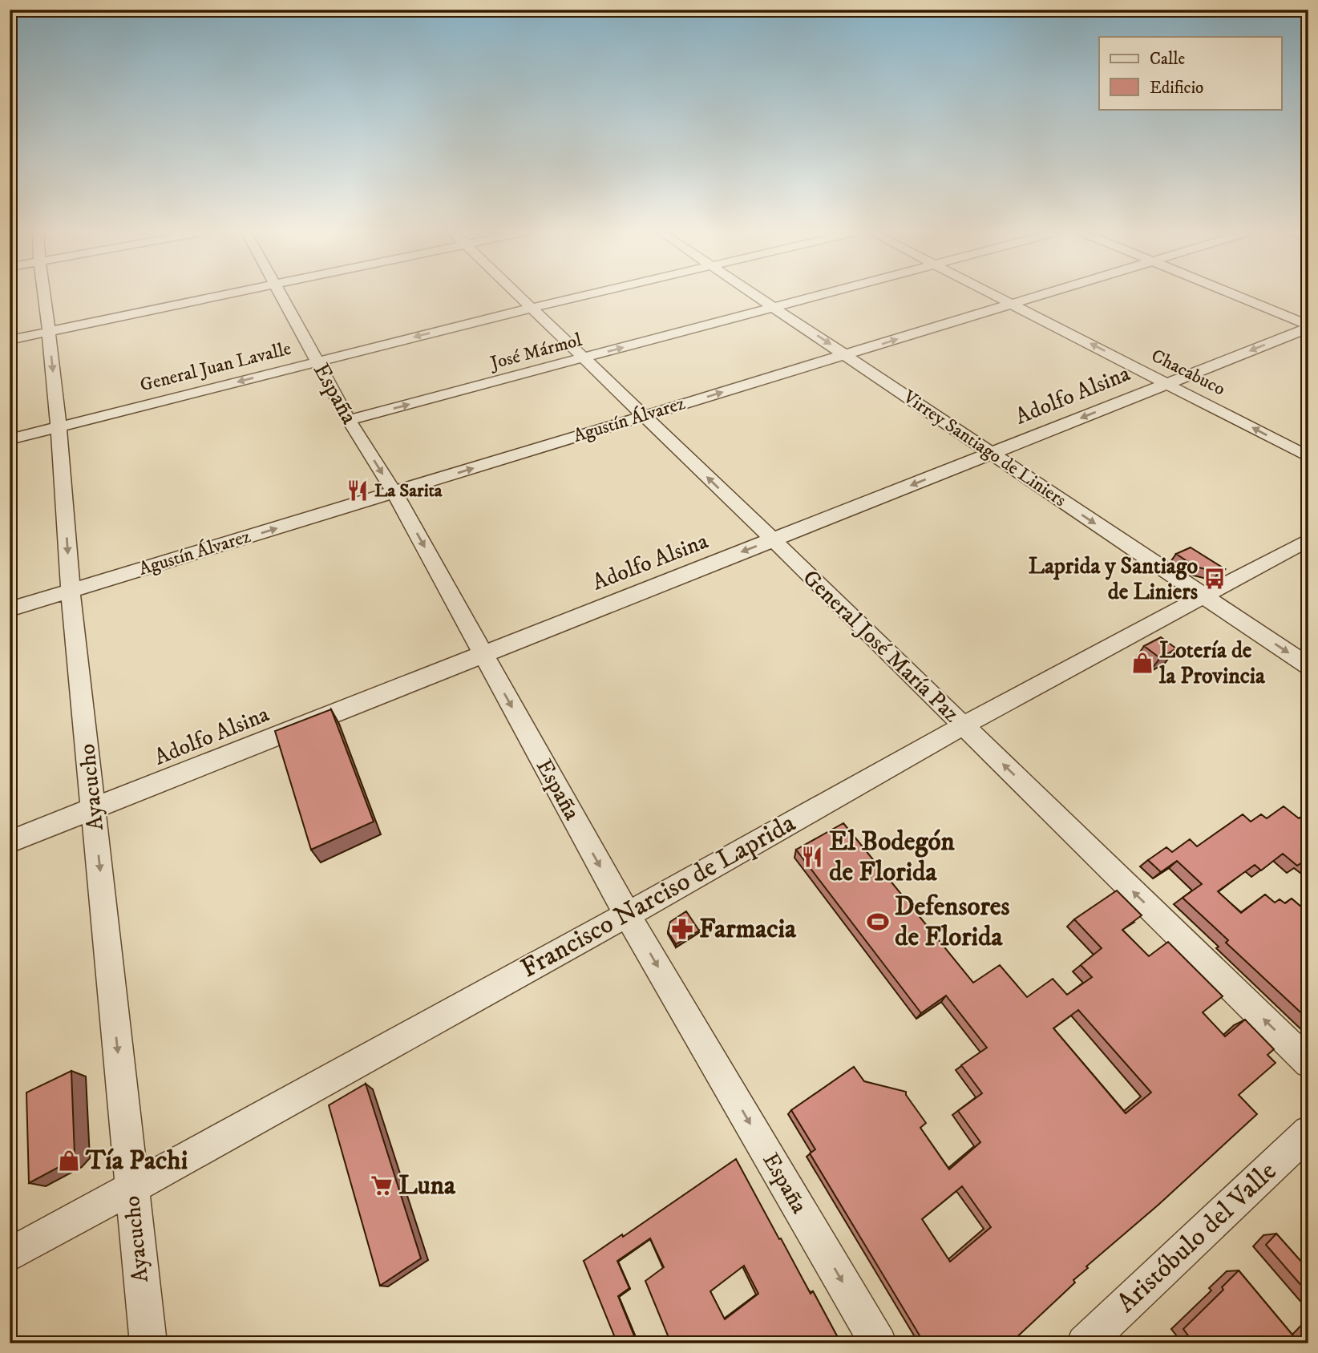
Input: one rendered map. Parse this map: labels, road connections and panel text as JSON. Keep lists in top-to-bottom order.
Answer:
{
  "streets": {
    "street": [
      "José Mármol",
      "General Juan Lavalle",
      "Chacabuco",
      "España",
      "Adolfo Alsina",
      "Agustín Álvarez",
      "Virrey Santiago de Liniers",
      "General José María Paz",
      "Ayacucho",
      "Francisco Narciso de Laprida",
      "Aristóbulo del Valle"
    ]
  },
  "crossings": [
    ["José Mármol", "España"],
    ["José Mármol", "Virrey Santiago de Liniers"],
    ["José Mármol", "General José María Paz"],
    ["General Juan Lavalle", "España"],
    ["General Juan Lavalle", "General José María Paz"],
    ["General Juan Lavalle", "Ayacucho"],
    ["Chacabuco", "Adolfo Alsina"],
    ["Chacabuco", "Agustín Álvarez"],
    ["España", "Adolfo Alsina"],
    ["España", "Agustín Álvarez"],
    ["España", "Francisco Narciso de Laprida"],
    ["Adolfo Alsina", "Virrey Santiago de Liniers"],
    ["Adolfo Alsina", "General José María Paz"],
    ["Adolfo Alsina", "Ayacucho"],
    ["Agustín Álvarez", "Virrey Santiago de Liniers"],
    ["Agustín Álvarez", "General José María Paz"],
    ["Agustín Álvarez", "Ayacucho"],
    ["Virrey Santiago de Liniers", "Francisco Narciso de Laprida"],
    ["General José María Paz", "Francisco Narciso de Laprida"],
    ["Ayacucho", "Francisco Narciso de Laprida"]
  ],
  "one_way": [
    "José Mármol",
    "Chacabuco",
    "España",
    "Adolfo Alsina",
    "Agustín Álvarez",
    "Virrey Santiago de Liniers",
    "General José María Paz",
    "Ayacucho"
  ],
  "places": {
    "restaurant": ["La Sarita", "El Bodegón de Florida"],
    "bus stop": ["Laprida y Santiago de Liniers"],
    "shop": ["Lotería de la Provincia", "Tía Pachi"],
    "sports": ["Defensores de Florida"],
    "pharmacy": ["Farmacia"],
    "supermarket": ["Luna"]
  },
  "legend": ["Calle", "Edificio"]
}
